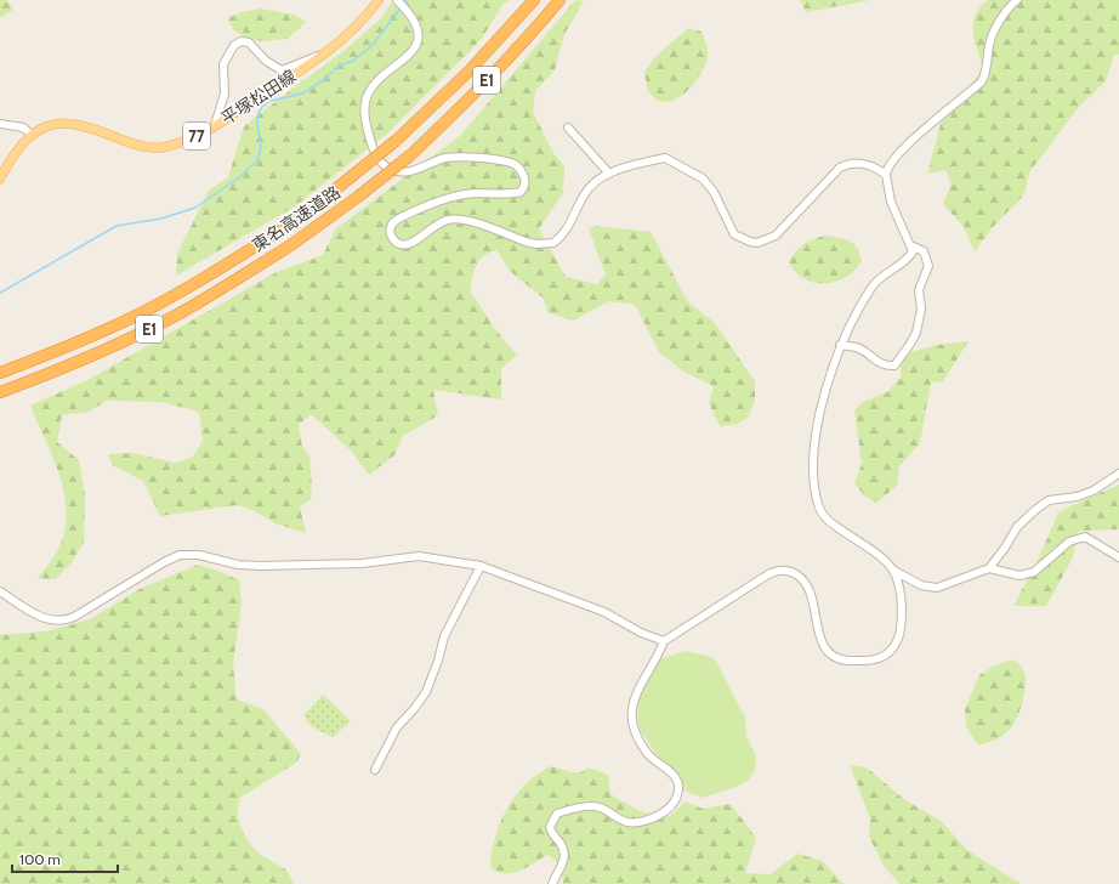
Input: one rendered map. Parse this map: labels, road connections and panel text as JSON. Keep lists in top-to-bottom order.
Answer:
{
  "streets": {
    "highway": ["E1", "東名高速道路"],
    "main road": ["平塚松田線", "77"]
  },
  "scale_bar": "100 m"
}
